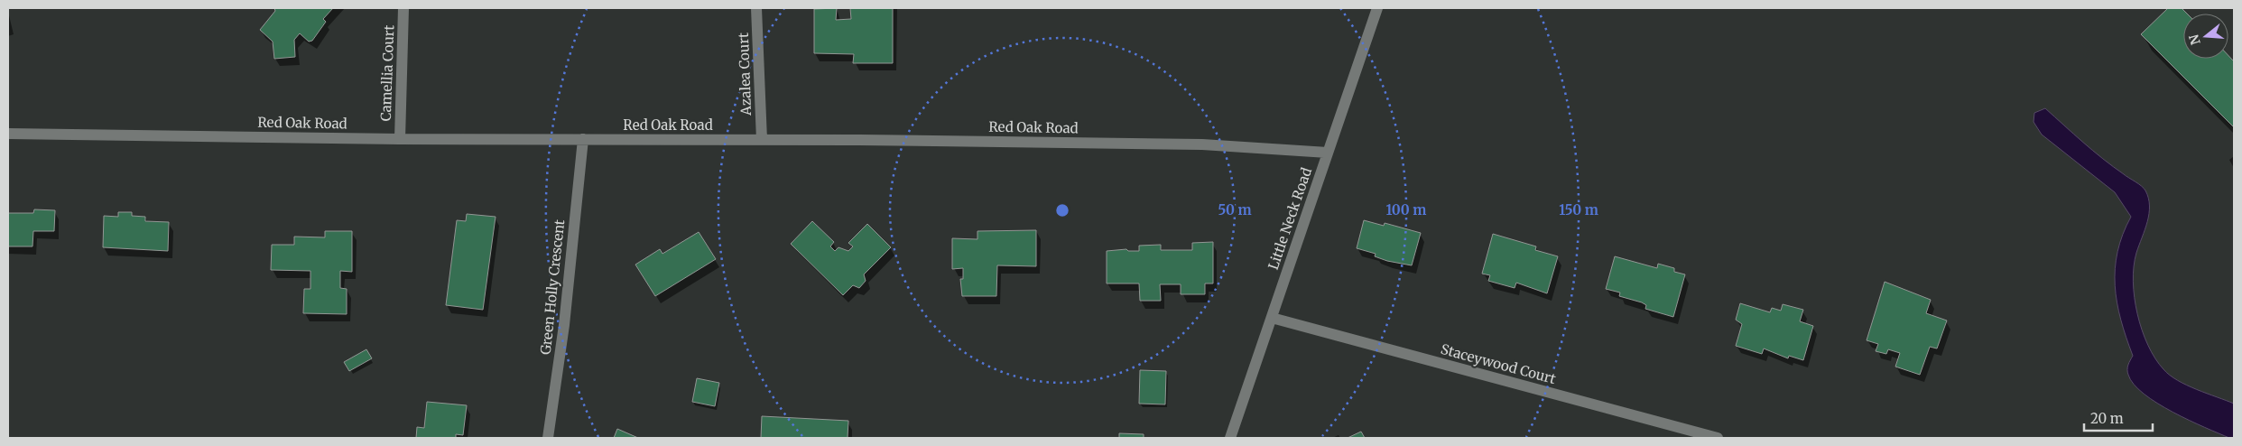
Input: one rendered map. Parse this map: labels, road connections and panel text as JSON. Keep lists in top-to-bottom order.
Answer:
{
  "streets": {
    "street": [
      "Camellia Court",
      "Azalea Court",
      "Red Oak Road",
      "Little Neck Road",
      "Green Holly Crescent",
      "Staceywood Court"
    ]
  },
  "crossings": [
    ["Camellia Court", "Red Oak Road"],
    ["Azalea Court", "Red Oak Road"],
    ["Red Oak Road", "Little Neck Road"],
    ["Red Oak Road", "Green Holly Crescent"],
    ["Little Neck Road", "Staceywood Court"]
  ],
  "scale_bar": "20 m",
  "north": "left",
  "rings": ["50 m", "100 m", "150 m"]
}
